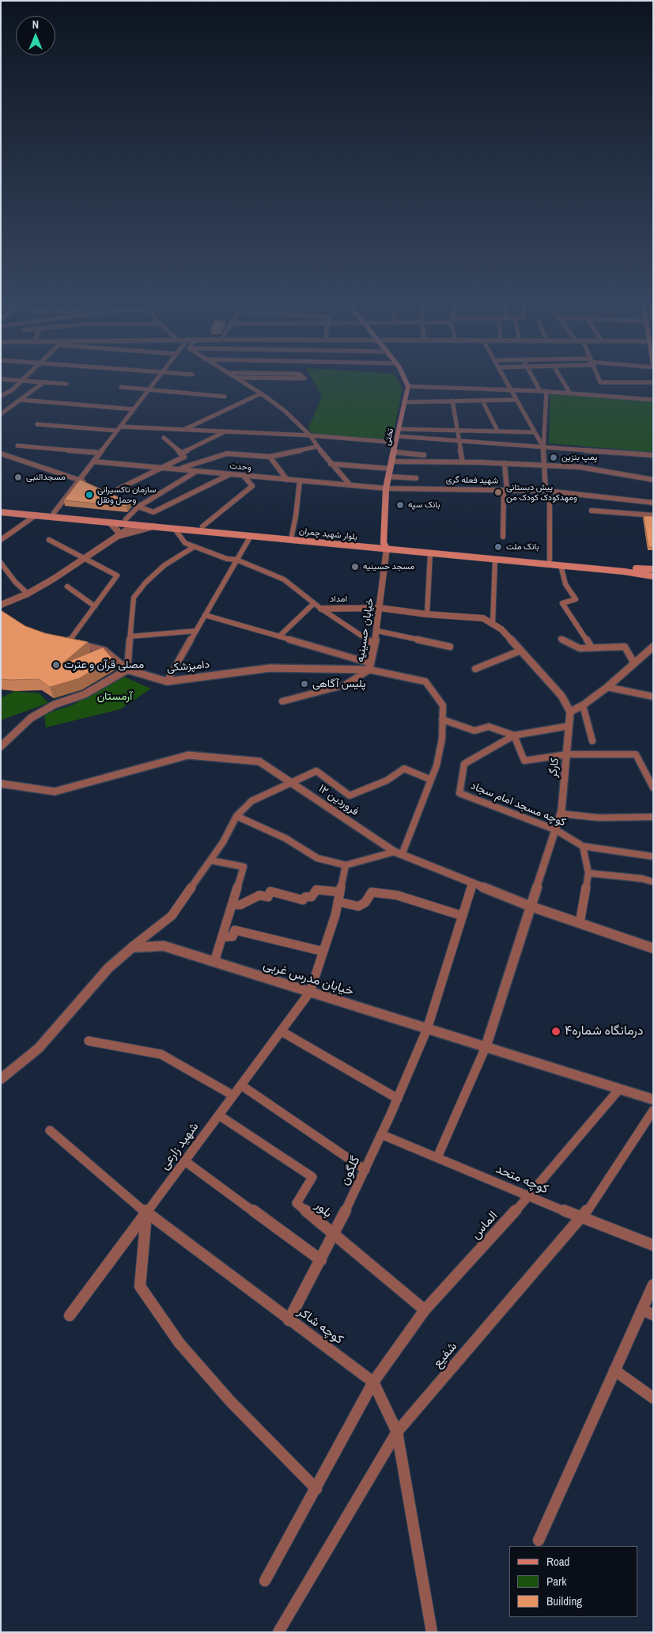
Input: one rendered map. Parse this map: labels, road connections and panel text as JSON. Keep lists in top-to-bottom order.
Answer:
{
  "streets": {
    "main road": ["تختی", "بلوار شهید چمران"],
    "street": [
      "وحدت",
      "شهید فعله گری",
      "امداد",
      "خیابان حسینیه",
      "دامپزشکی",
      "کارگر",
      "۱۲ فروردین",
      "کوچه مسجد امام سجاد",
      "خیابان مدرس غربی",
      "شهید زارعی",
      "گلگون",
      "کوچه متحد",
      "بلور",
      "الماس",
      "کوچه شاکر",
      "شفیع"
    ]
  },
  "crossings": [
    ["تختی", "وحدت"],
    ["تختی", "شهید فعله گری"],
    ["تختی", "بلوار شهید چمران"],
    ["تختی", "خیابان حسینیه"],
    ["وحدت", "شهید فعله گری"],
    ["بلوار شهید چمران", "خیابان حسینیه"],
    ["امداد", "خیابان حسینیه"],
    ["خیابان حسینیه", "دامپزشکی"],
    ["کارگر", "۱۲ فروردین"],
    ["کارگر", "کوچه مسجد امام سجاد"],
    ["کارگر", "خیابان مدرس غربی"],
    ["۱۲ فروردین", "گلگون"],
    ["خیابان مدرس غربی", "شهید زارعی"],
    ["خیابان مدرس غربی", "گلگون"],
    ["خیابان مدرس غربی", "الماس"],
    ["شهید زارعی", "بلور"],
    ["شهید زارعی", "کوچه شاکر"],
    ["گلگون", "کوچه متحد"],
    ["گلگون", "بلور"],
    ["گلگون", "کوچه شاکر"],
    ["کوچه متحد", "الماس"],
    ["کوچه متحد", "شفیع"],
    ["بلور", "الماس"],
    ["الماس", "کوچه شاکر"],
    ["کوچه شاکر", "شفیع"]
  ],
  "parks": ["آرمستان"],
  "places": [
    "پمپ بنزین",
    "مسجدالنبی",
    "پیش دبستانی ومهدکودک کودک من",
    "سازمان تاکسیرانی وحمل ونقل",
    "بانک سپه",
    "بانک ملت",
    "مسجد حسینیه",
    "مصلی قرآن و عترت",
    "پلیس آگاهی",
    "درمانگاه شماره۴"
  ],
  "legend": ["Road", "Park", "Building"],
  "north": "top"
}
